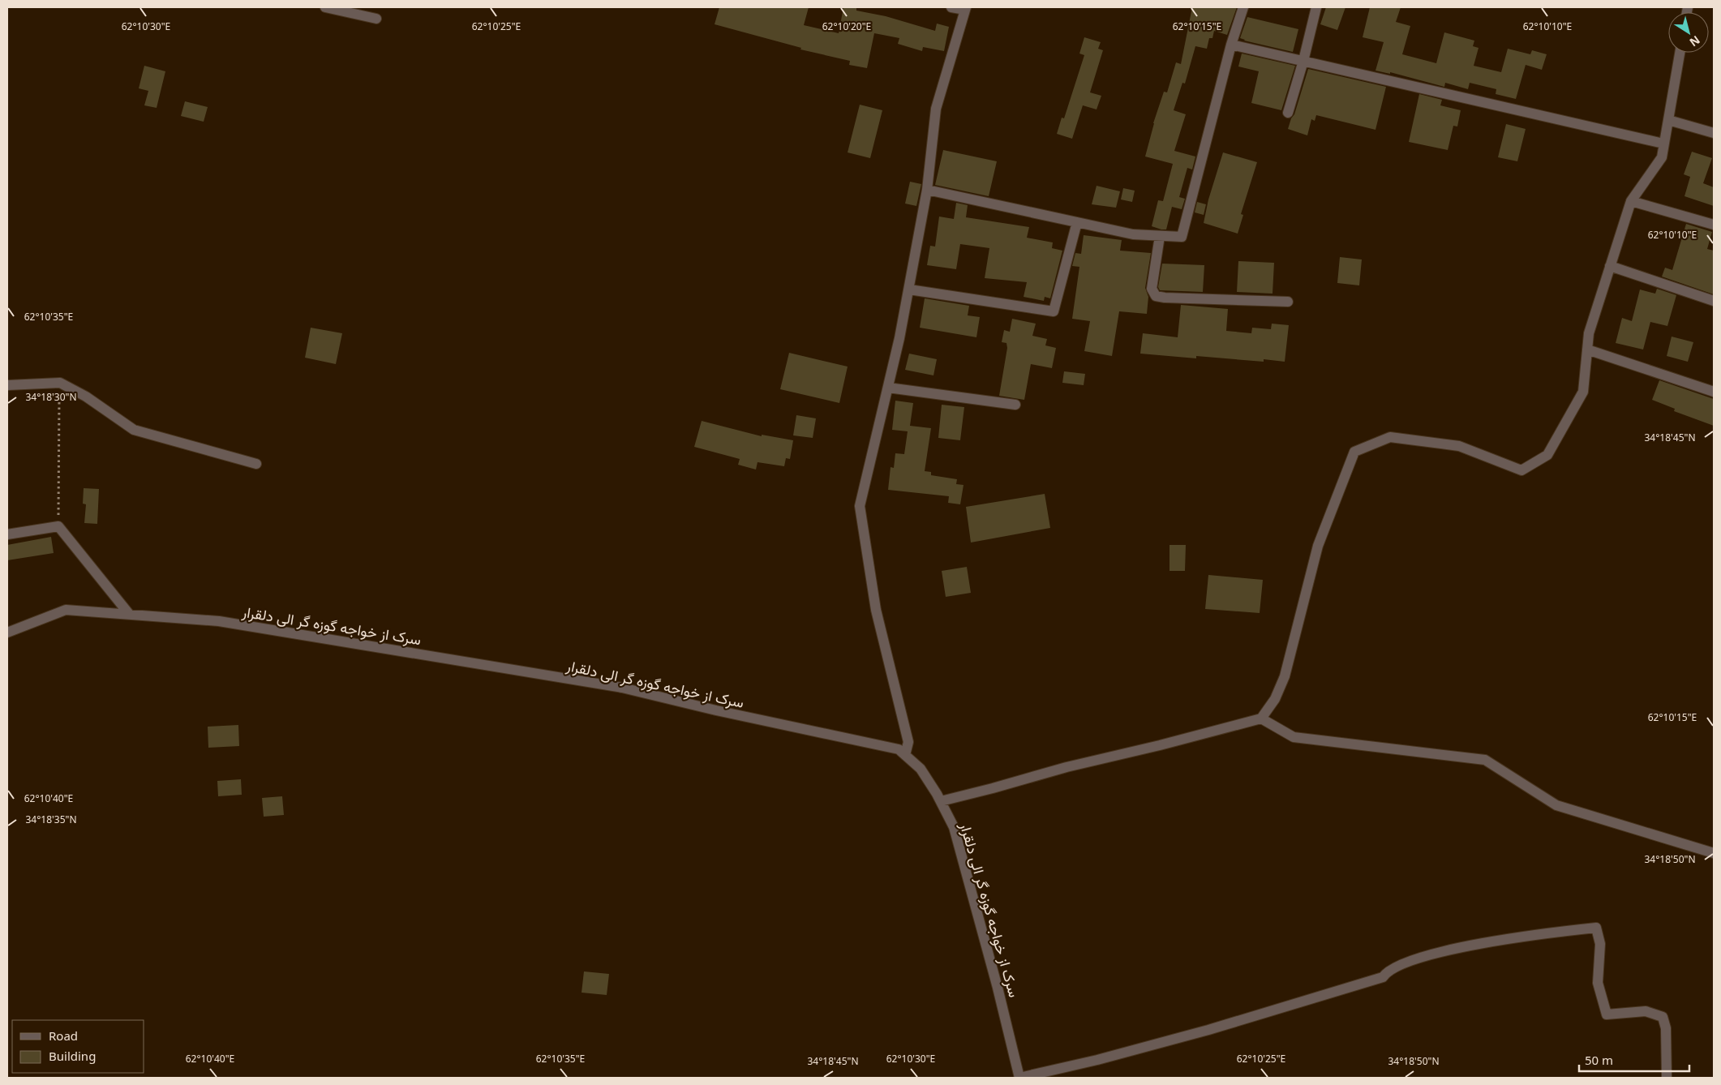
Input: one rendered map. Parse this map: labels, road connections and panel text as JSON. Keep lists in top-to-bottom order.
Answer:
{
  "streets": {
    "street": ["سرک از خواجه گوزه گر الی دلقرار"]
  },
  "legend": ["Road", "Building"],
  "scale_bar": "50 m",
  "north": "bottom right",
  "coordinates": [
    "62°10'30\"E",
    "62°10'25\"E",
    "62°10'20\"E",
    "62°10'15\"E",
    "62°10'10\"E",
    "62°10'35\"E",
    "34°18'30\"N",
    "34°18'45\"N",
    "62°10'40\"E",
    "34°18'35\"N",
    "34°18'50\"N"
  ]
}
